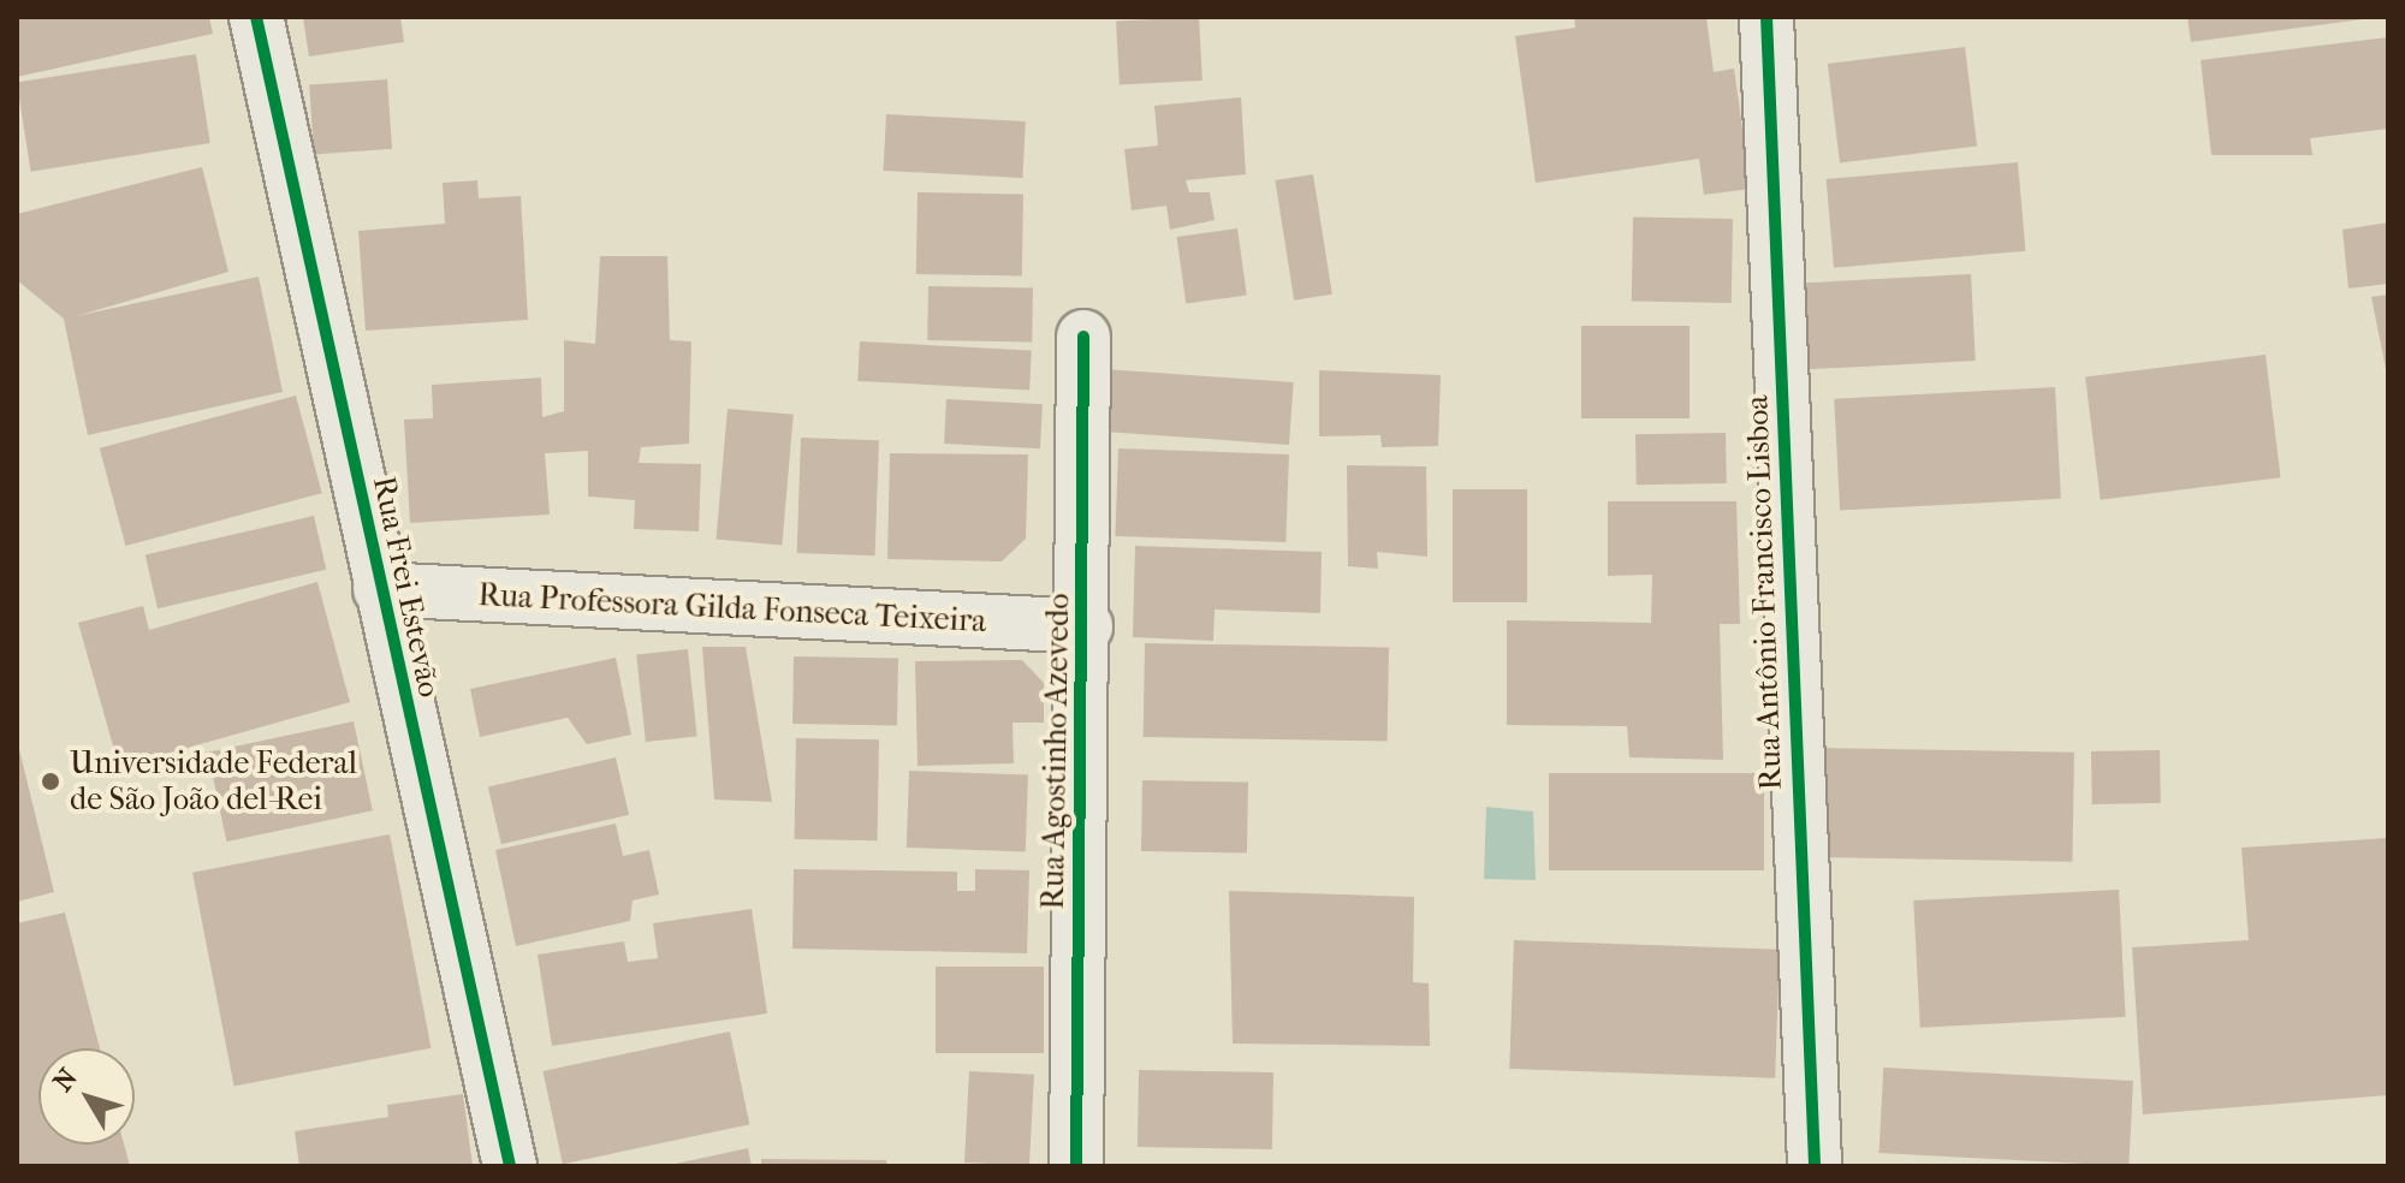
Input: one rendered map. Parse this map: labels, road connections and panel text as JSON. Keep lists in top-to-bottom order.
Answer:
{
  "streets": {
    "street": [
      "Rua Frei Estevão",
      "Rua Antônio Francisco Lisboa",
      "Rua Professora Gilda Fonseca Teixeira",
      "Rua Agostinho Azevedo"
    ]
  },
  "crossings": [
    ["Rua Frei Estevão", "Rua Professora Gilda Fonseca Teixeira"],
    ["Rua Professora Gilda Fonseca Teixeira", "Rua Agostinho Azevedo"]
  ],
  "places": ["Universidade Federal de São João del-Rei"],
  "north": "top left"
}
